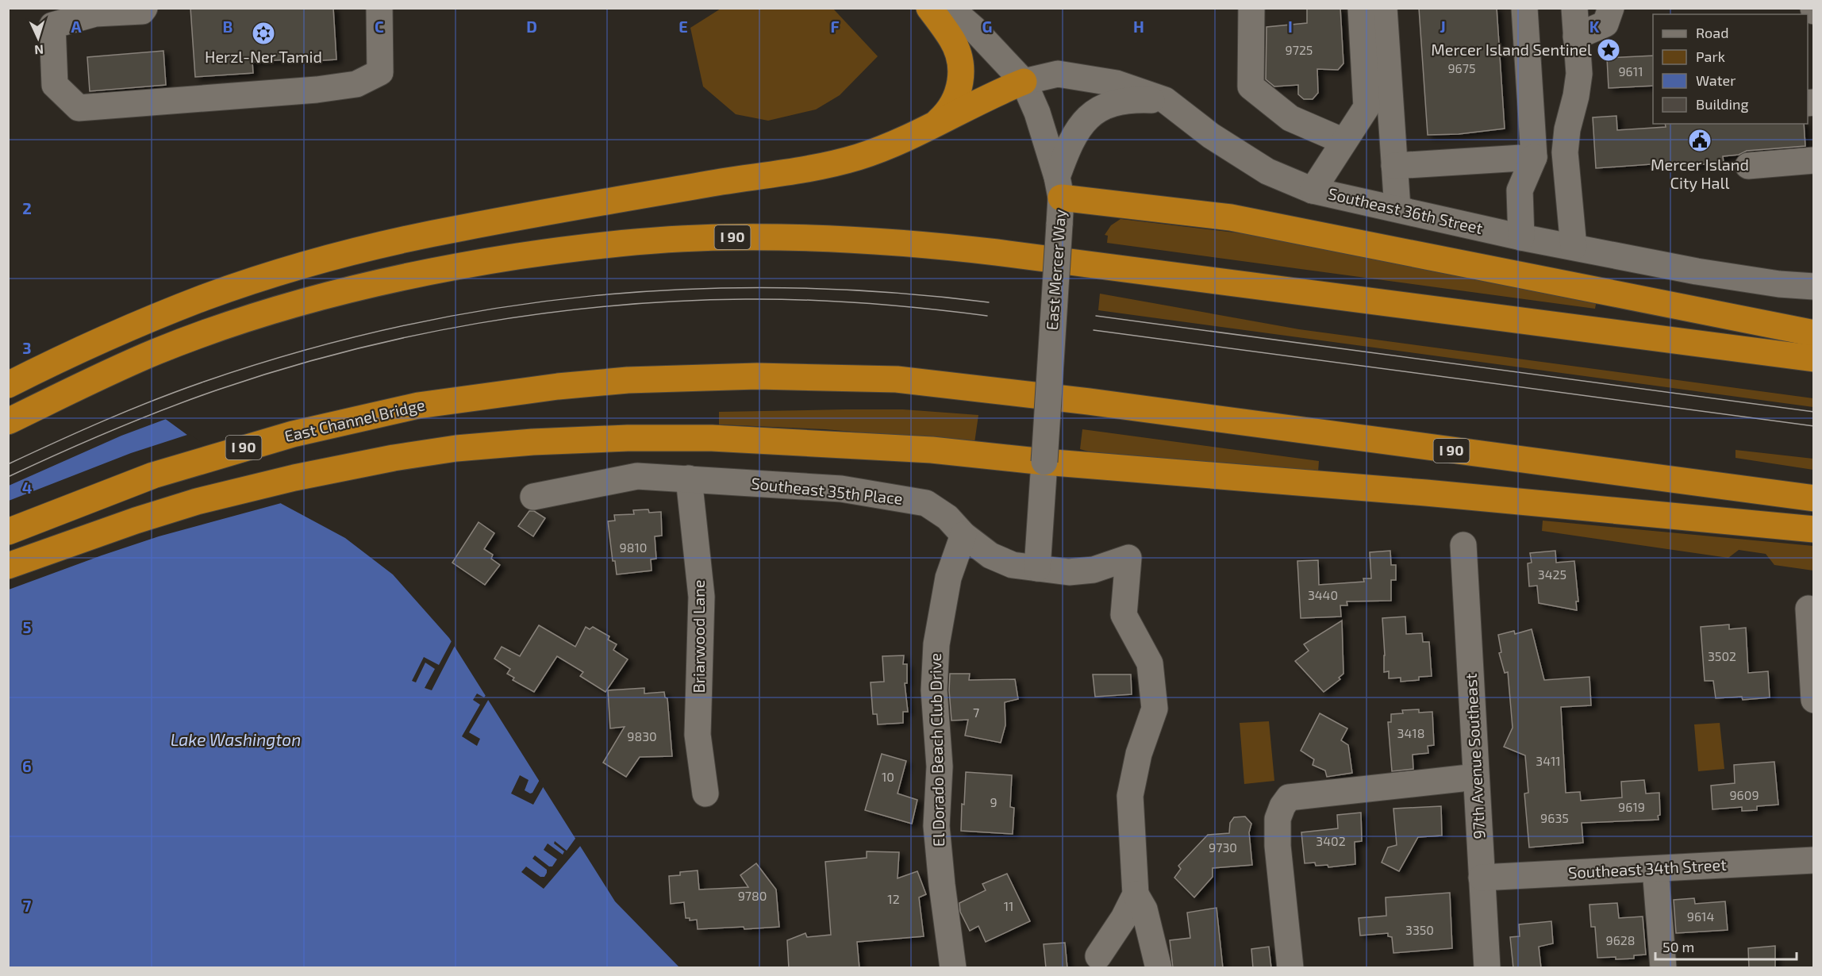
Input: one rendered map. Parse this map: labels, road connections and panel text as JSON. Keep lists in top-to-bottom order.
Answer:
{
  "streets": {
    "highway": ["I 90", "East Channel Bridge"],
    "street": [
      "Southeast 36th Street",
      "East Mercer Way",
      "Southeast 35th Place",
      "Briarwood Lane",
      "El Dorado Beach Club Drive",
      "97th Avenue Southeast",
      "Southeast 34th Street"
    ]
  },
  "crossings": [
    ["Southeast 36th Street", "East Mercer Way"],
    ["East Mercer Way", "Southeast 35th Place"],
    ["Southeast 35th Place", "Briarwood Lane"],
    ["Southeast 35th Place", "El Dorado Beach Club Drive"],
    ["97th Avenue Southeast", "Southeast 34th Street"]
  ],
  "water": ["Lake Washington"],
  "places": {
    "synagogue": ["Herzl-Ner Tamid"],
    "place": ["Mercer Island Sentinel"],
    "public building": ["Mercer Island City Hall"]
  },
  "house_numbers": [
    "9725",
    "9675",
    "9611",
    "9810",
    "3425",
    "3440",
    "3502",
    "7",
    "3418",
    "9830",
    "3411",
    "10",
    "9609",
    "9",
    "9619",
    "9635",
    "3402",
    "9730",
    "9780",
    "12",
    "11",
    "9614",
    "3350",
    "9628"
  ],
  "legend": [
    "Road",
    "Park",
    "Water",
    "Building"
  ],
  "scale_bar": "50 m",
  "north": "bottom",
  "grid": {
    "columns": [
      "A",
      "B",
      "C",
      "D",
      "E",
      "F",
      "G",
      "H",
      "I",
      "J",
      "K"
    ],
    "rows": [
      "2",
      "3",
      "4",
      "5",
      "6",
      "7"
    ]
  }
}
